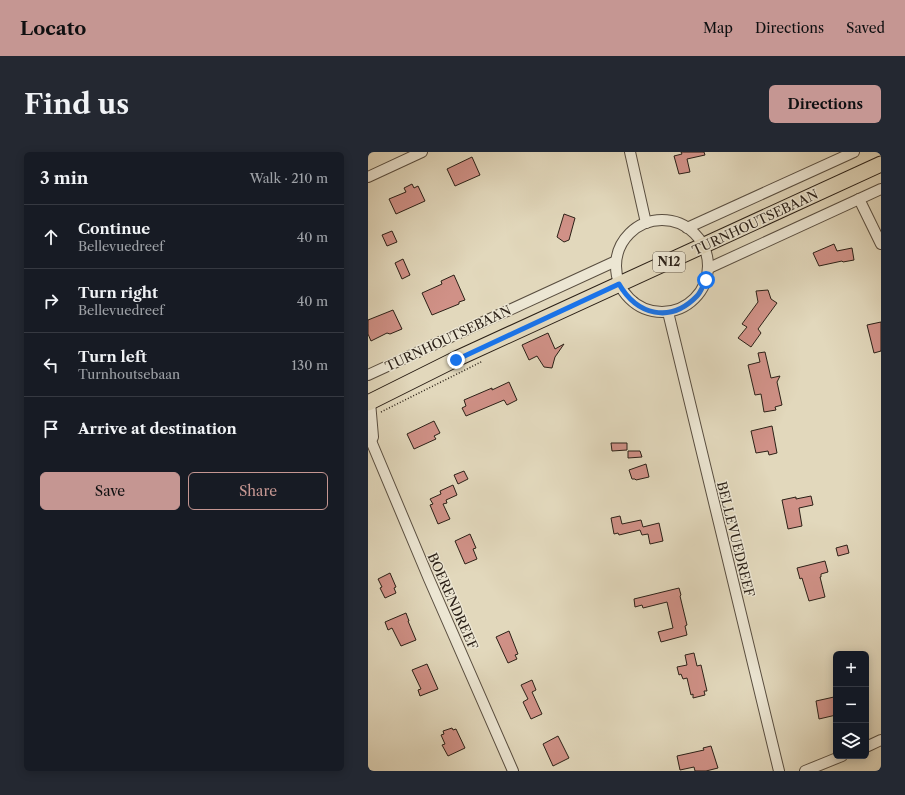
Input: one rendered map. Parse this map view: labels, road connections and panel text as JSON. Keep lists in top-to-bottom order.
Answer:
{
  "streets": {
    "main road": ["TURNHOUTSEBAAN", "N12"],
    "street": ["BELLEVUEDREEF", "BOERENDREEF"]
  },
  "crossings": [
    ["TURNHOUTSEBAAN", "BOERENDREEF"]
  ],
  "page": {
    "header": "Locato",
    "nav": ["Map", "Directions", "Saved"],
    "buttons": [
      "Directions",
      ["Save", "Share"]
    ],
    "title": "Find us",
    "heading": ["3 min", "Walk · 210 m"],
    "list": [
      ["Continue", "Bellevuedreef", "40 m"],
      ["Turn right", "Bellevuedreef", "40 m"],
      ["Turn left", "Turnhoutsebaan", "130 m"],
      "Arrive at destination"
    ],
    "map_buttons": ["+", "−"]
  }
}
